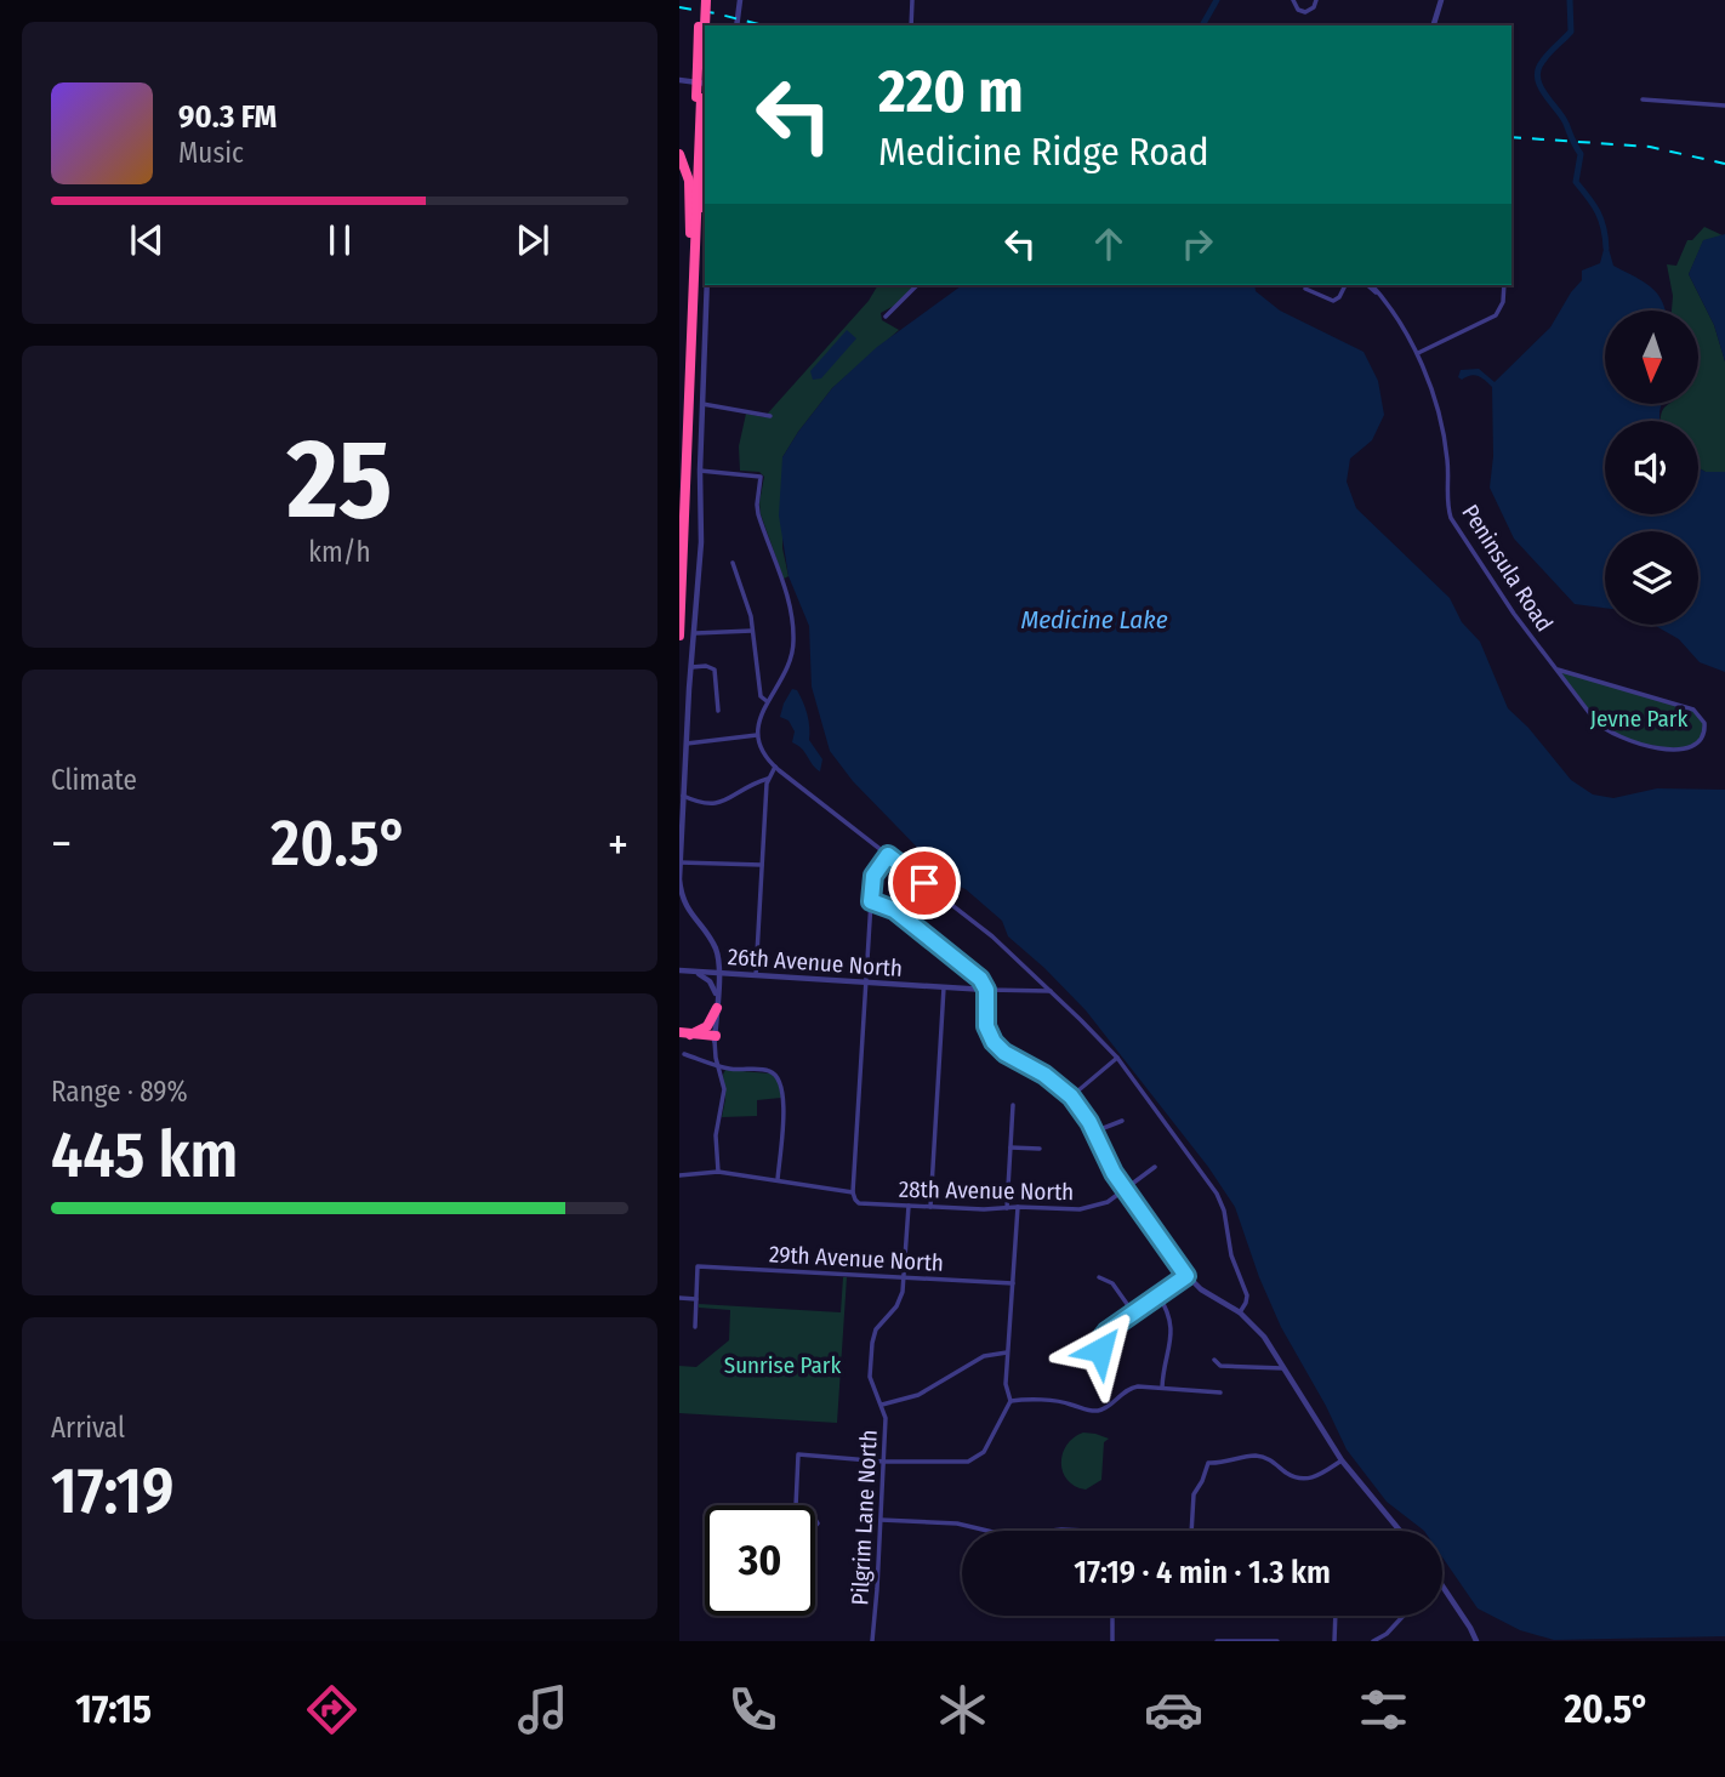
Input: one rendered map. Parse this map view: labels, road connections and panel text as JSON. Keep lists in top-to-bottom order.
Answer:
{
  "streets": {
    "street": [
      "Peninsula Road",
      "26th Avenue North",
      "28th Avenue North",
      "29th Avenue North",
      "Pilgrim Lane North"
    ]
  },
  "crossings": [
    ["28th Avenue North", "Pilgrim Lane North"],
    ["29th Avenue North", "Pilgrim Lane North"]
  ],
  "water": ["Medicine Lake"],
  "parks": ["Jevne Park", "Sunrise Park"],
  "north": "bottom",
  "page": {
    "turn": ["220 m", "Medicine Ridge Road"],
    "song": ["90.3 FM", "Music"],
    "tile": [
      ["25", "km/h"],
      "Climate",
      ["Range · 89%", "445 km"],
      ["Arrival", "17:19"]
    ],
    "heat": ["−", "20.5°", "+"],
    "limit": "30",
    "trip": "17:19 · 4 min · 1.3 km",
    "tabs": ["17:15", "20.5°"]
  }
}
